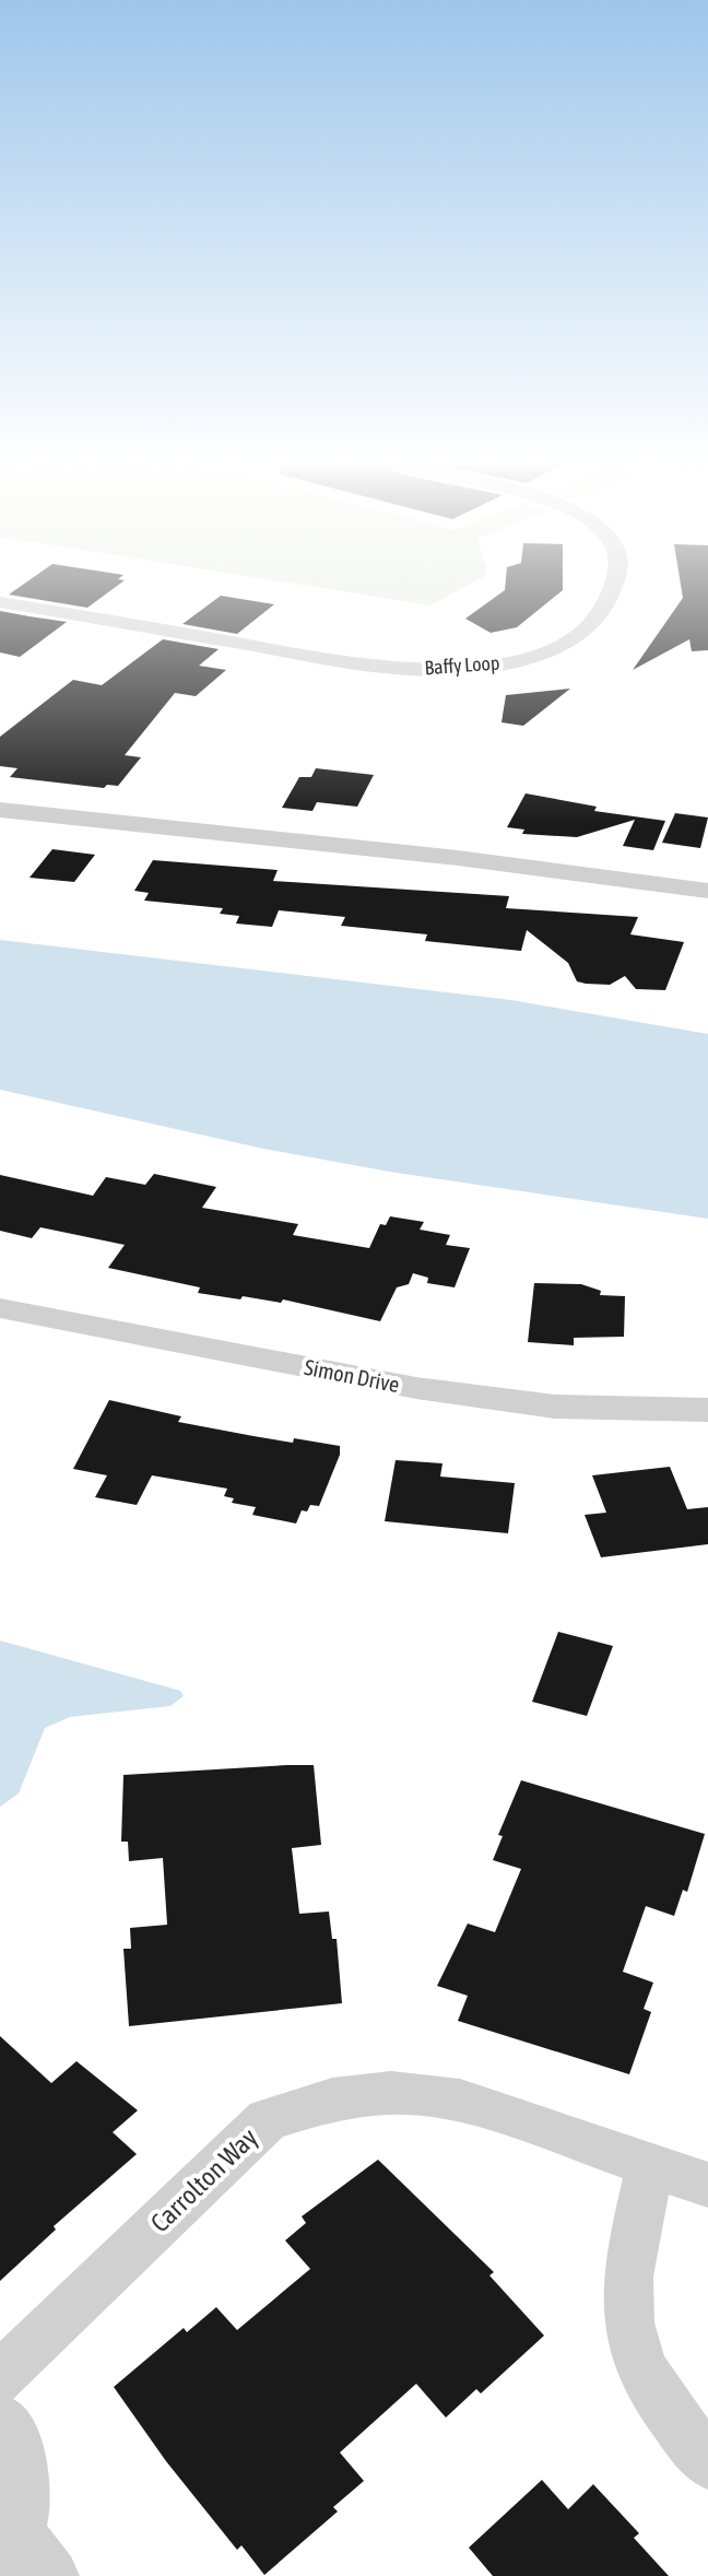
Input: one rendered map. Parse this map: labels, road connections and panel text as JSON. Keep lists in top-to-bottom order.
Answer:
{
  "streets": {
    "street": ["Baffy Loop", "Simon Drive", "Carrolton Way"]
  }
}
